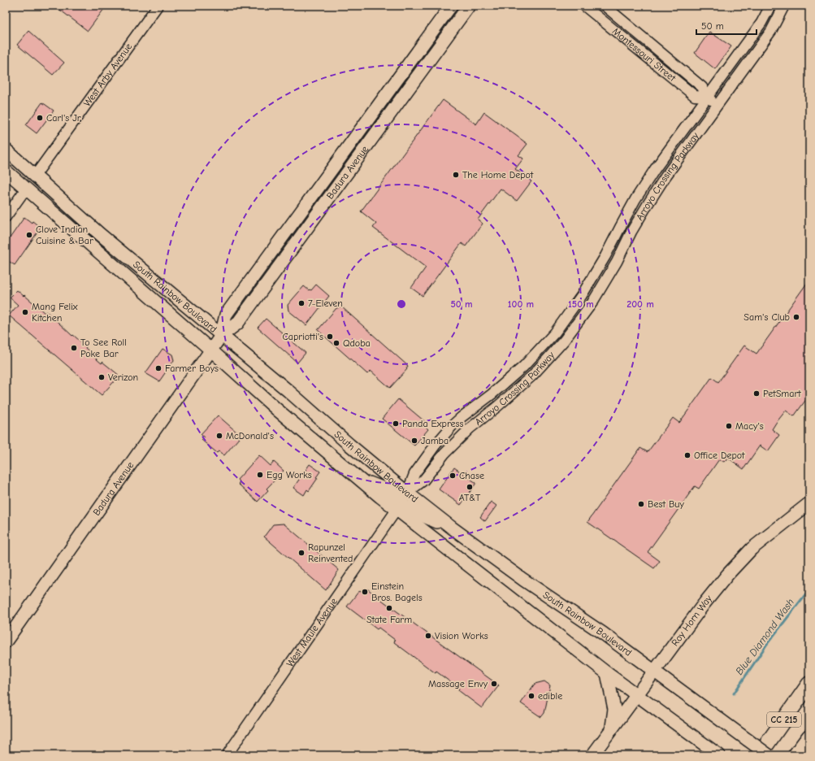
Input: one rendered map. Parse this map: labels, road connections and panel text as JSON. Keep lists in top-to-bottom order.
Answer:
{
  "streets": {
    "highway": ["CC 215"],
    "main road": ["Badura Avenue", "South Rainbow Boulevard", "Roy Horn Way"],
    "street": [
      "Montessouri Street",
      "West Arby Avenue",
      "Arroyo Crossing Parkway",
      "West Maule Avenue"
    ]
  },
  "crossings": [
    ["Montessouri Street", "Arroyo Crossing Parkway"],
    ["West Arby Avenue", "South Rainbow Boulevard"],
    ["Badura Avenue", "South Rainbow Boulevard"],
    ["Arroyo Crossing Parkway", "South Rainbow Boulevard"],
    ["South Rainbow Boulevard", "Roy Horn Way"],
    ["South Rainbow Boulevard", "West Maule Avenue"]
  ],
  "water": ["Blue Diamond Wash"],
  "places": [
    "Carl's Jr.",
    "The Home Depot",
    "Clove Indian Cuisine & Bar",
    "7-Eleven",
    "Mang Felix Kitchen",
    "Sam's Club",
    "Capriotti's",
    "Qdoba",
    "To See Roll Poke Bar",
    "Farmer Boys",
    "Verizon",
    "PetSmart",
    "Panda Express",
    "Macy's",
    "McDonald's",
    "Jamba",
    "Office Depot",
    "Egg Works",
    "Chase",
    "AT&T",
    "Best Buy",
    "Rapunzel Reinvented",
    "Einstein Bros. Bagels",
    "State Farm",
    "Vision Works",
    "Massage Envy",
    "edible"
  ],
  "scale_bar": "50 m",
  "rings": [
    "50 m",
    "100 m",
    "150 m",
    "200 m"
  ]
}
